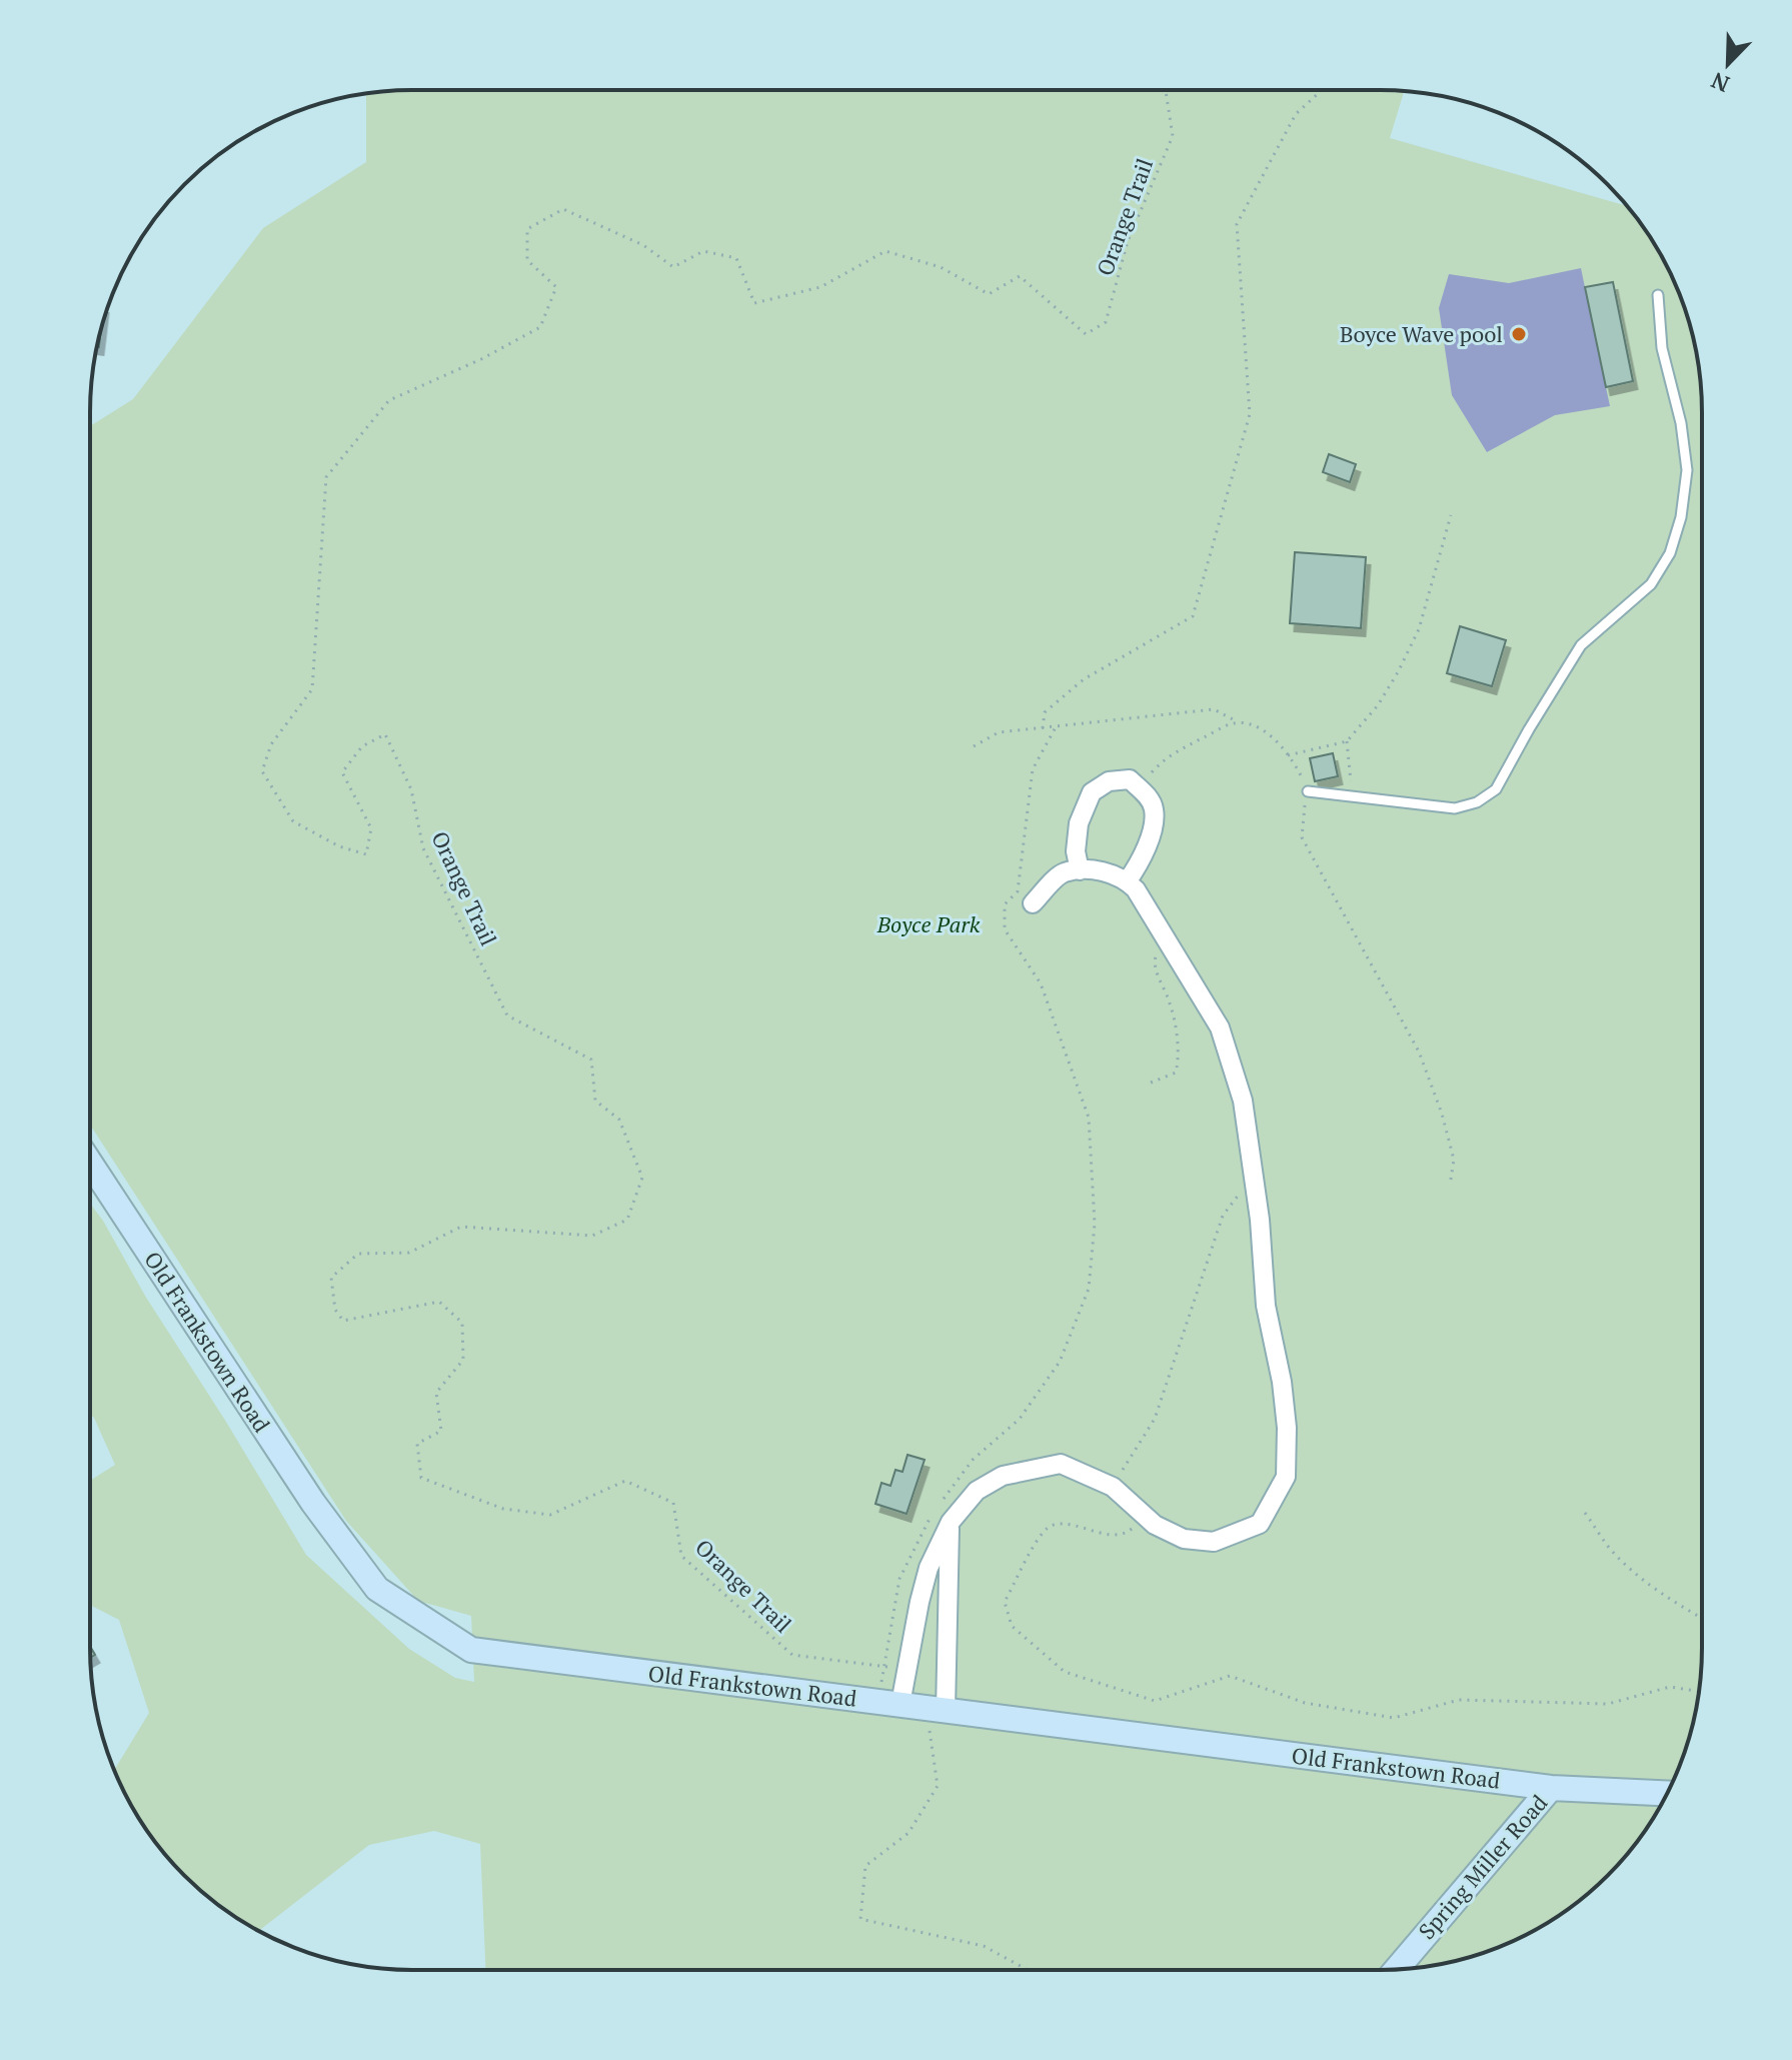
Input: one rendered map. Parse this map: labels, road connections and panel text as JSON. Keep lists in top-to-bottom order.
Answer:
{
  "streets": {
    "street": ["Old Frankstown Road", "Spring Miller Road"],
    "path": ["Orange Trail"]
  },
  "crossings": [
    ["Old Frankstown Road", "Spring Miller Road"]
  ],
  "parks": ["Boyce Park"],
  "places": ["Boyce Wave pool"],
  "north": "bottom left"
}
